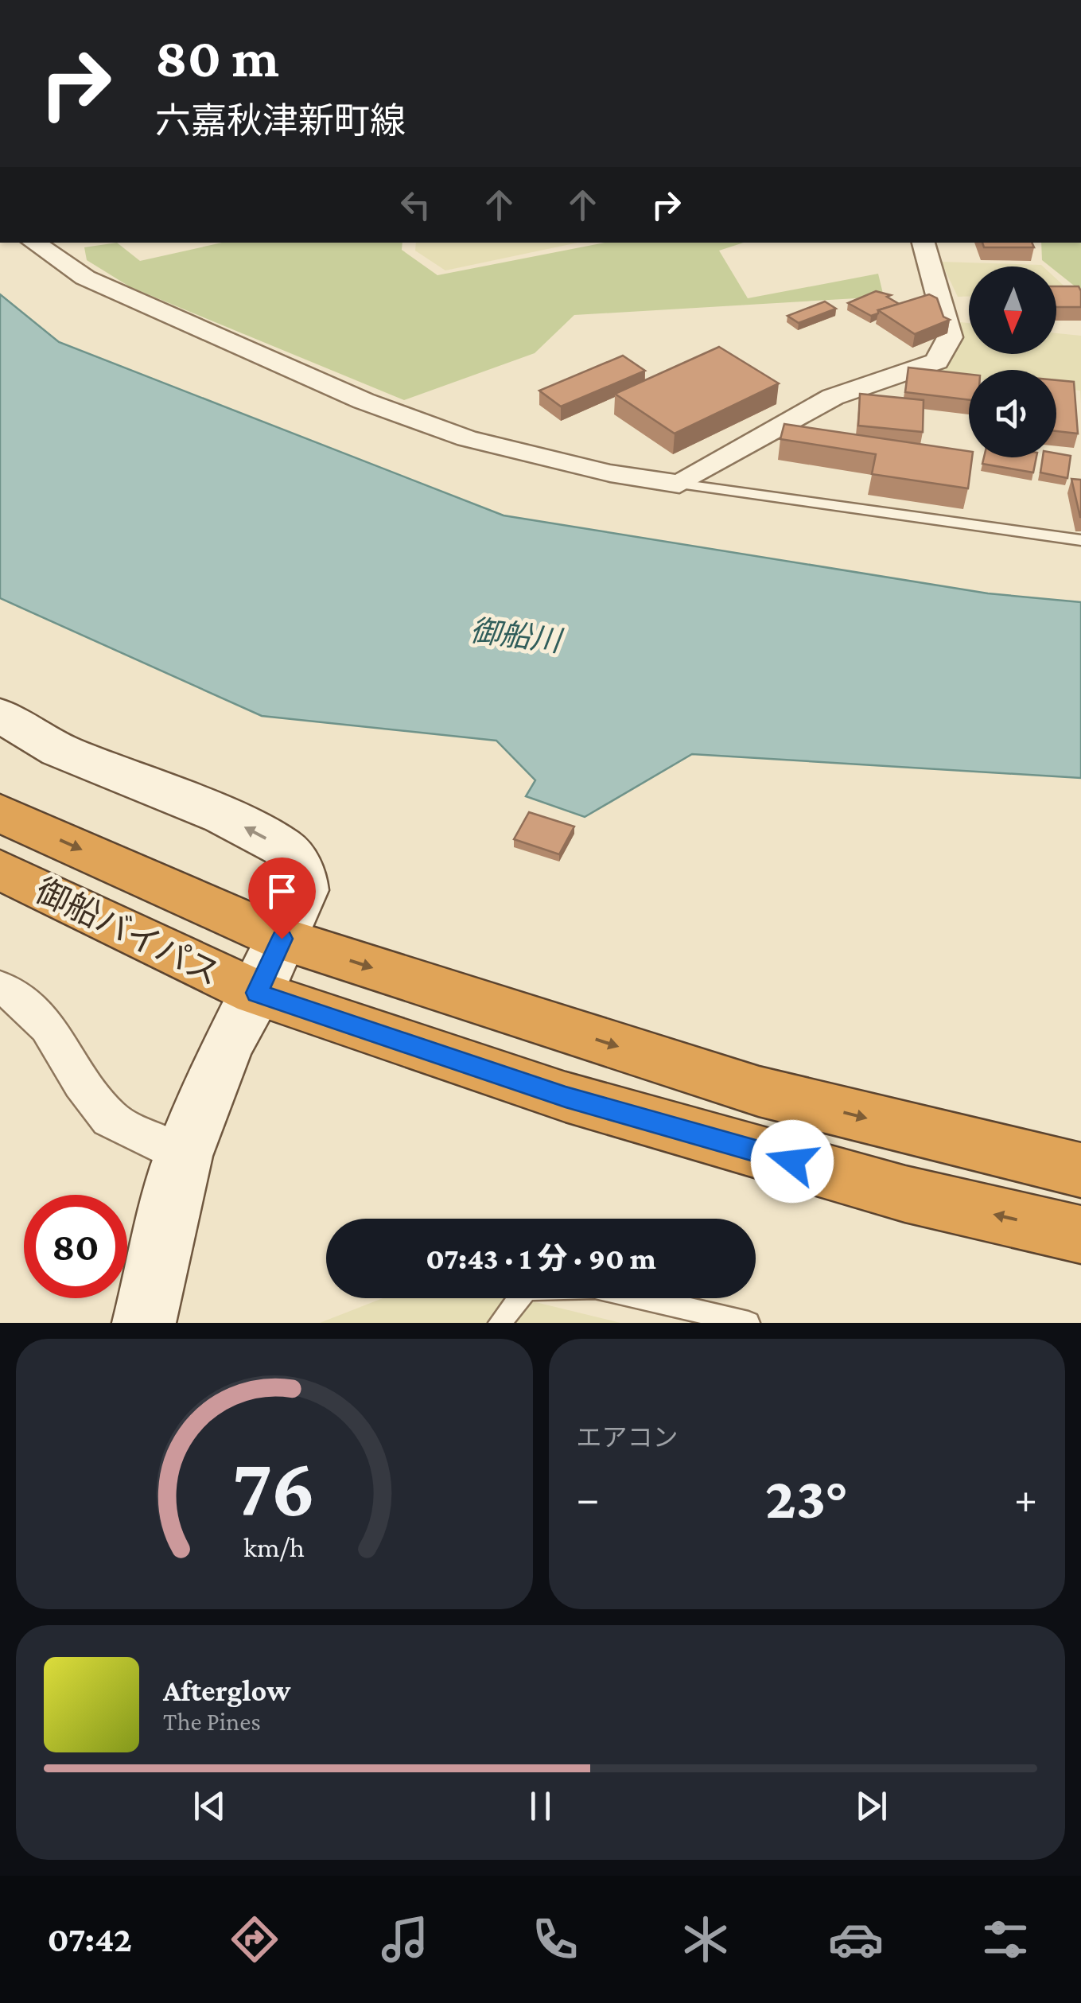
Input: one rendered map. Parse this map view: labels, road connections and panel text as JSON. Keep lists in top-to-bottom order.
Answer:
{
  "streets": {
    "highway": ["御船バイパス"]
  },
  "water": ["御船川"],
  "north": "bottom",
  "page": {
    "turn": ["80 m", "六嘉秋津新町線"],
    "limit": "80",
    "trip": "07:43 · 1 分 · 90 m",
    "tile": "エアコン",
    "heat": ["−", "23°", "+"],
    "song": ["Afterglow", "The Pines"],
    "tabs": "07:42",
    "gauge": ["76", "km/h"]
  }
}
